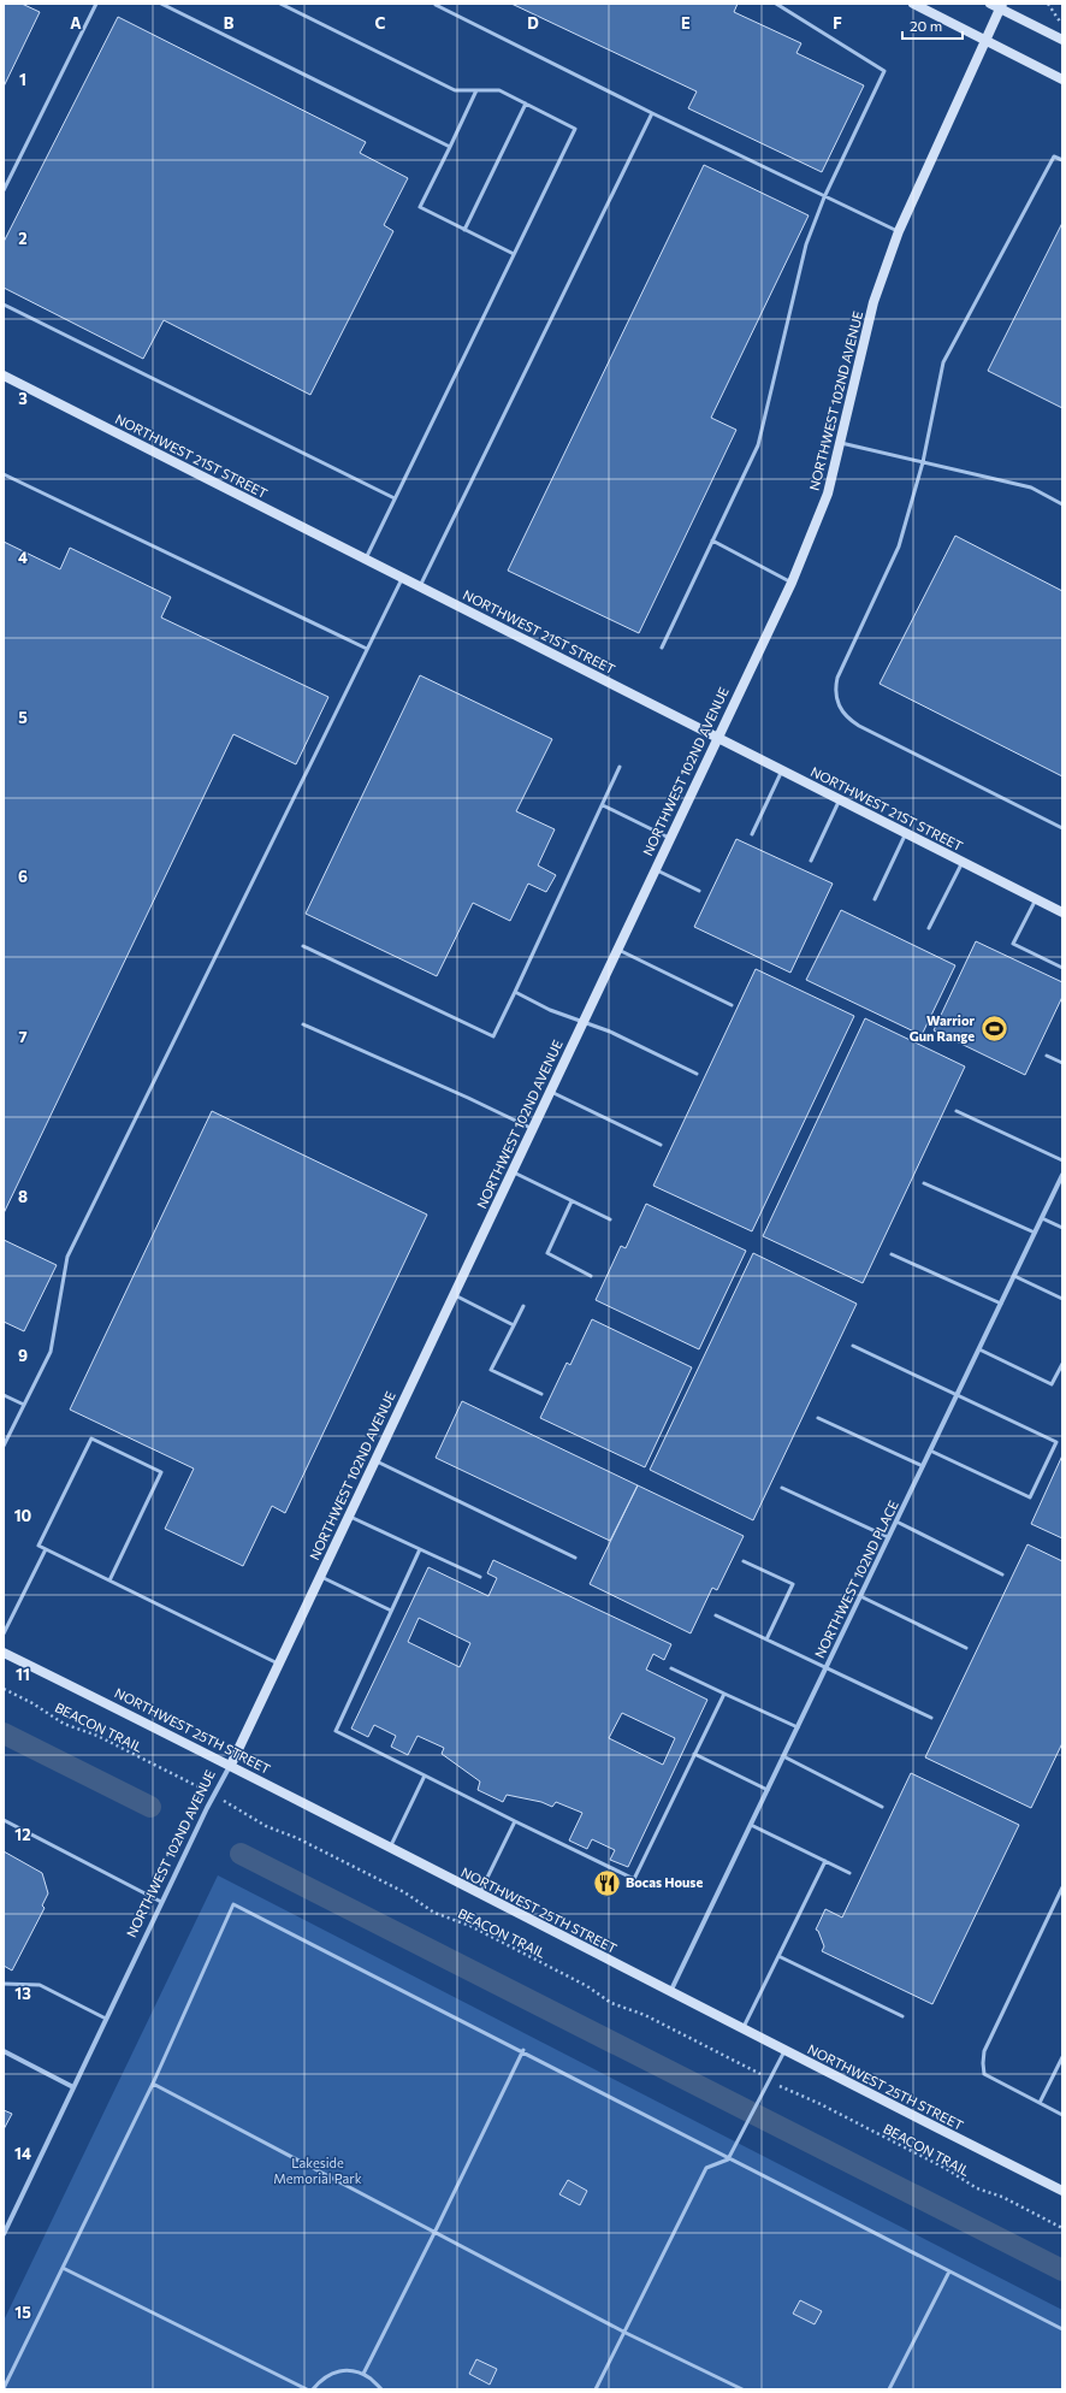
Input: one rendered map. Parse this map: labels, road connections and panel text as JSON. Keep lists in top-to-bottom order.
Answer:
{
  "streets": {
    "street": [
      "NORTHWEST 102ND AVENUE",
      "NORTHWEST 21ST STREET",
      "NORTHWEST 102ND PLACE",
      "NORTHWEST 25TH STREET"
    ],
    "path": ["BEACON TRAIL"]
  },
  "crossings": [
    ["NORTHWEST 102ND AVENUE", "NORTHWEST 21ST STREET"],
    ["NORTHWEST 102ND AVENUE", "NORTHWEST 25TH STREET"],
    ["NORTHWEST 102ND PLACE", "NORTHWEST 25TH STREET"]
  ],
  "parks": ["Lakeside Memorial Park"],
  "places": {
    "sports": ["Warrior Gun Range"],
    "restaurant": ["Bocas House"]
  },
  "scale_bar": "20 m",
  "grid": {
    "columns": [
      "A",
      "B",
      "C",
      "D",
      "E",
      "F"
    ],
    "rows": [
      "1",
      "2",
      "3",
      "4",
      "5",
      "6",
      "7",
      "8",
      "9",
      "10",
      "11",
      "12",
      "13",
      "14",
      "15"
    ]
  }
}
